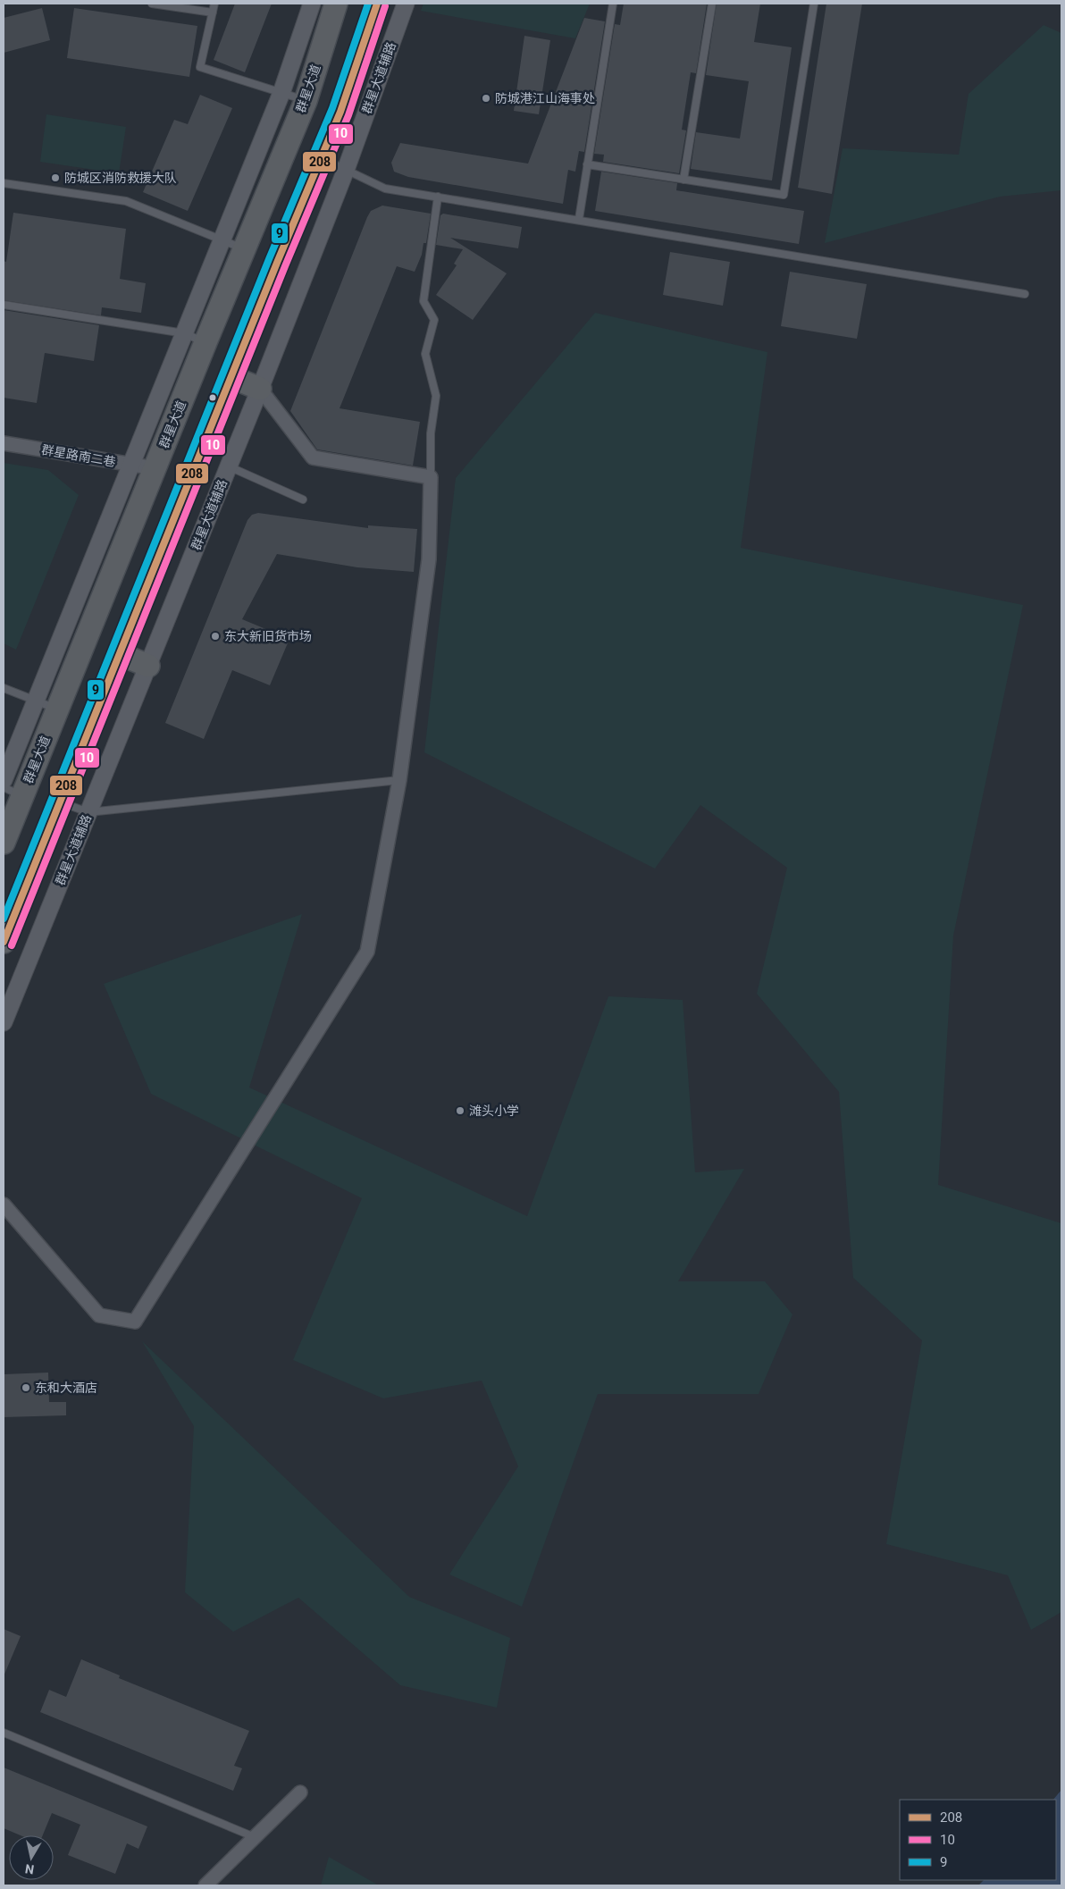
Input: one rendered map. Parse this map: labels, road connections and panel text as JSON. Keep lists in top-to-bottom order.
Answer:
{
  "streets": {
    "highway": ["群星大道"],
    "street": ["群星大道辅路", "群星路南二巷"]
  },
  "crossings": [
    ["群星大道", "群星路南二巷"]
  ],
  "places": [
    "防城港江山海事处",
    "防城区消防救援大队",
    "东大新旧货市场",
    "滩头小学",
    "东和大酒店"
  ],
  "lines": ["transit line 208", "transit line 9", "transit line 10"],
  "legend": ["208", "10", "9"],
  "north": "bottom"
}
